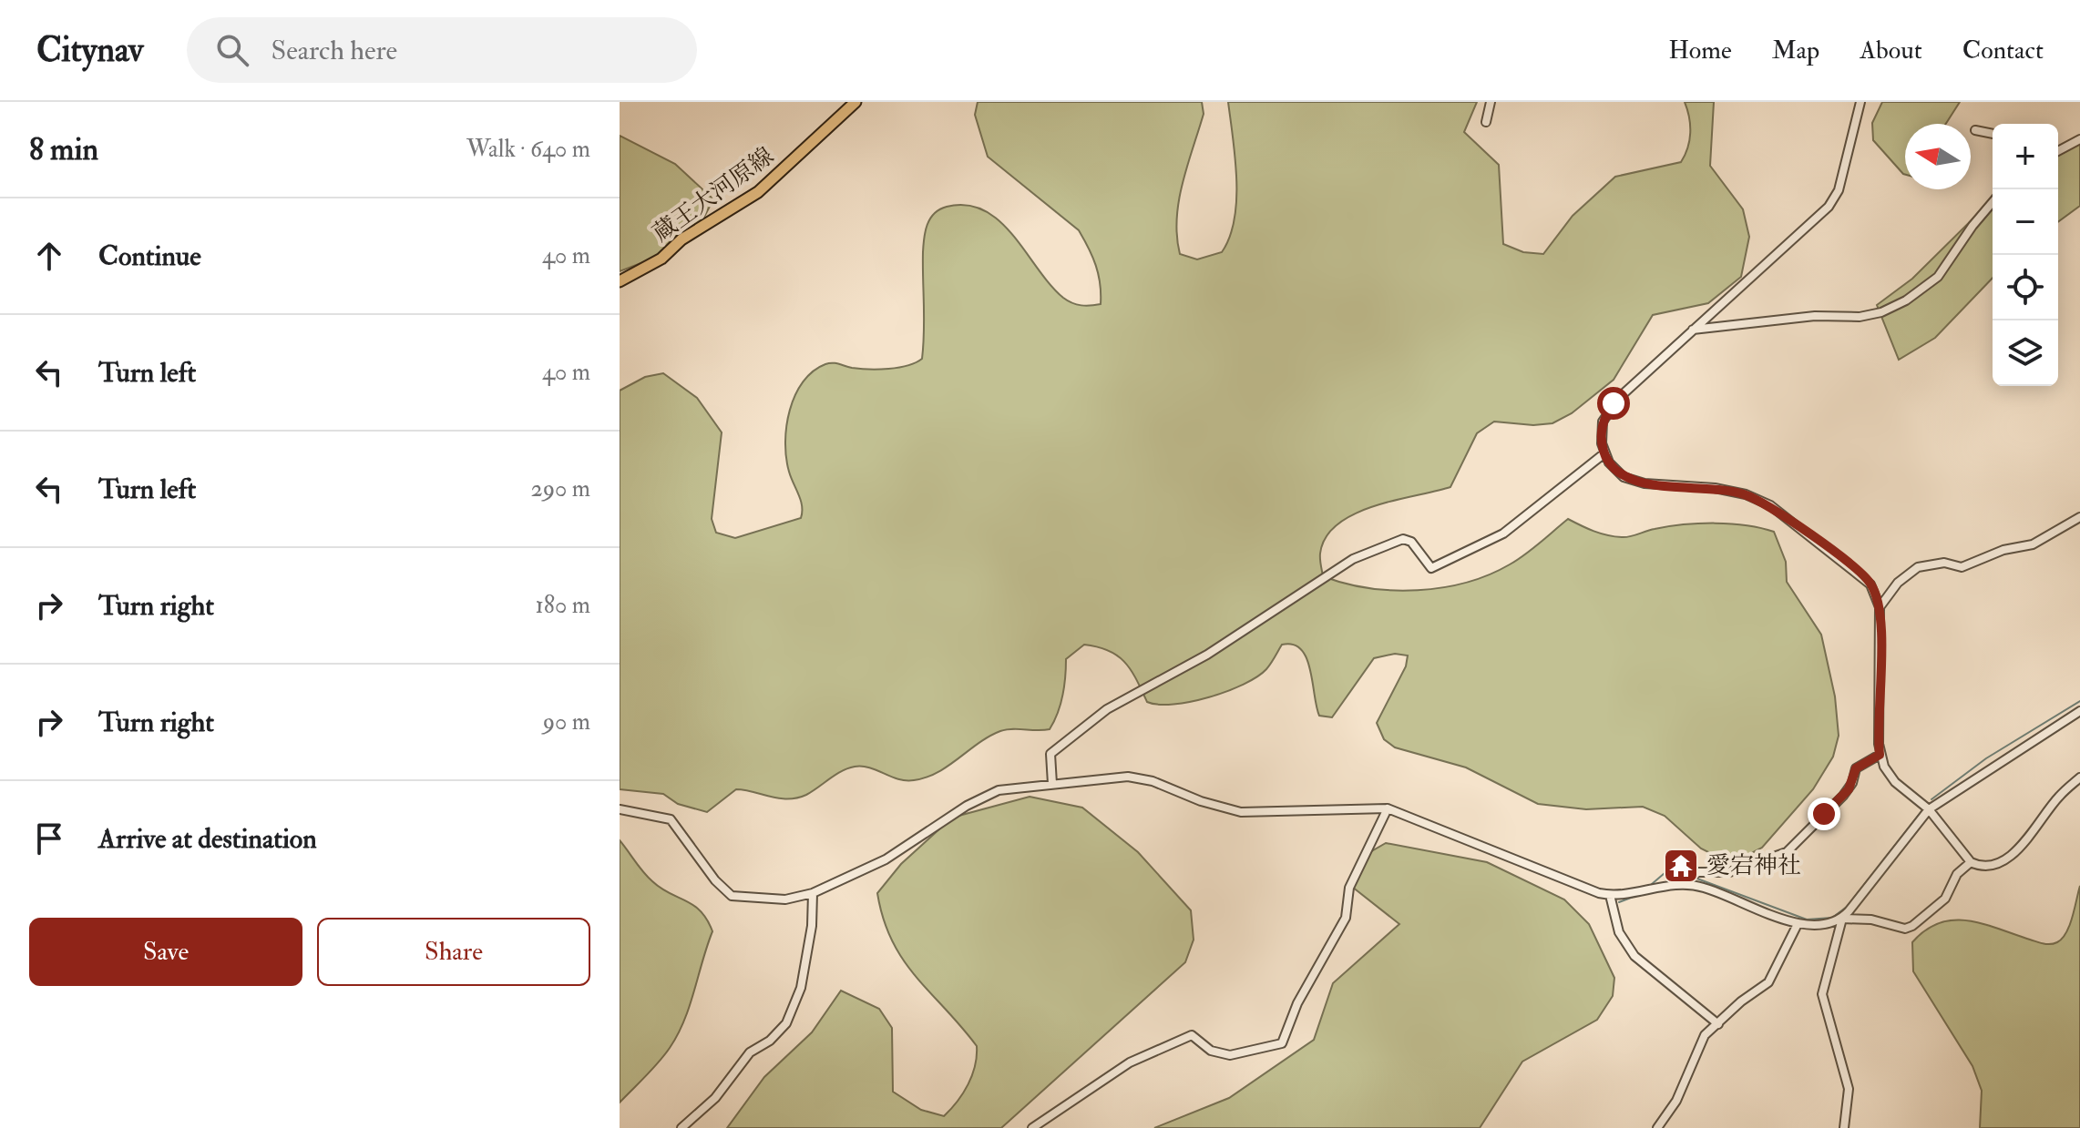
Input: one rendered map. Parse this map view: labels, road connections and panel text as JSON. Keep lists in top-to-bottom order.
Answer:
{
  "streets": {
    "main road": ["蔵王大河原線"]
  },
  "places": {
    "temple": ["愛宕神社"]
  },
  "north": "left",
  "page": {
    "header": "Citynav",
    "search": "Search here",
    "nav": [
      "Home",
      "Map",
      "About",
      "Contact"
    ],
    "heading": ["8 min", "Walk · 640 m"],
    "map_buttons": ["+", "−"],
    "list": [
      ["Continue", "40 m"],
      ["Turn left", "40 m"],
      ["Turn left", "290 m"],
      ["Turn right", "180 m"],
      ["Turn right", "90 m"],
      "Arrive at destination"
    ],
    "buttons": ["Save", "Share"]
  }
}
